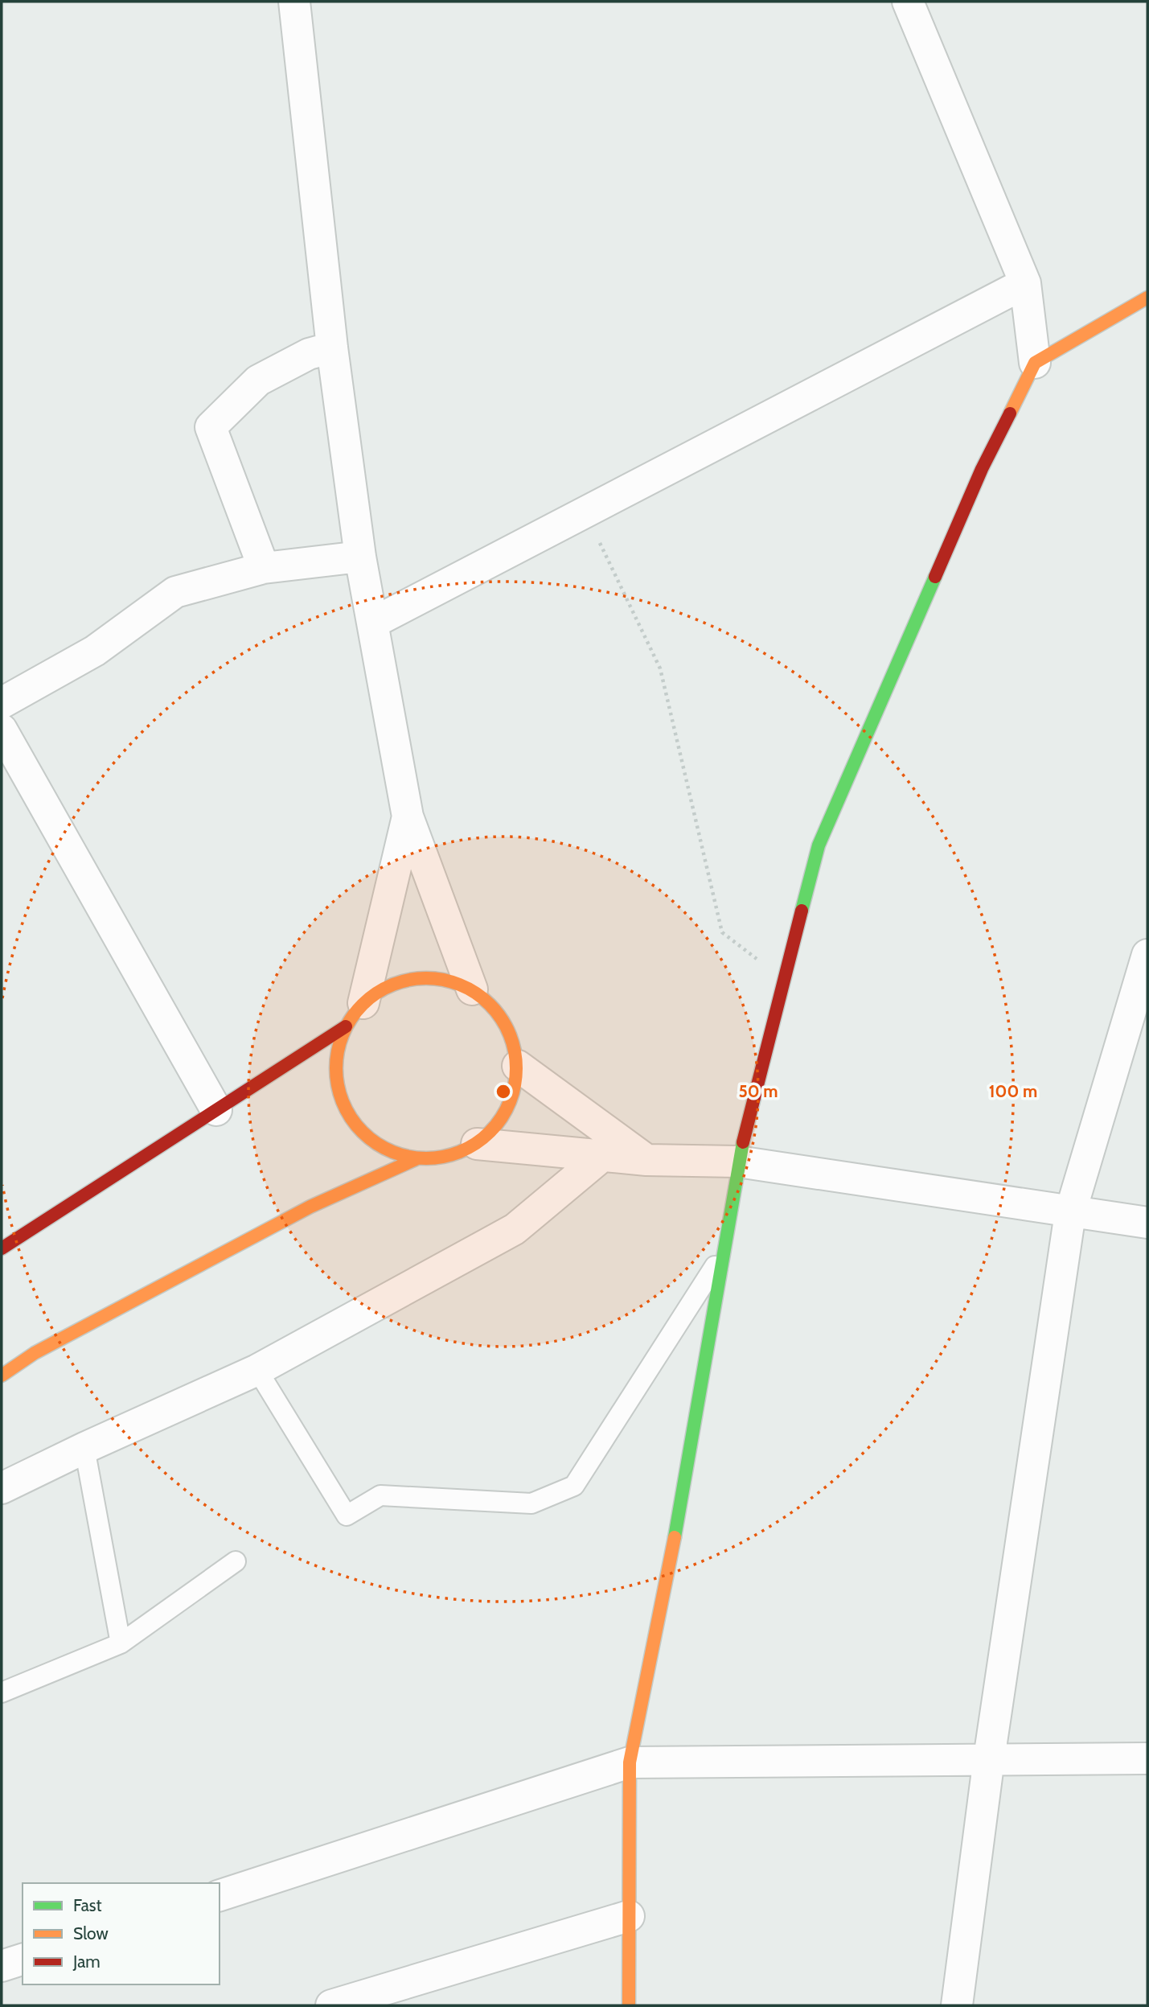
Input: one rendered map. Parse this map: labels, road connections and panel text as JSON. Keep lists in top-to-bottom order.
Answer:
{
  "legend": ["Fast", "Slow", "Jam"],
  "rings": ["50 m", "100 m"]
}
